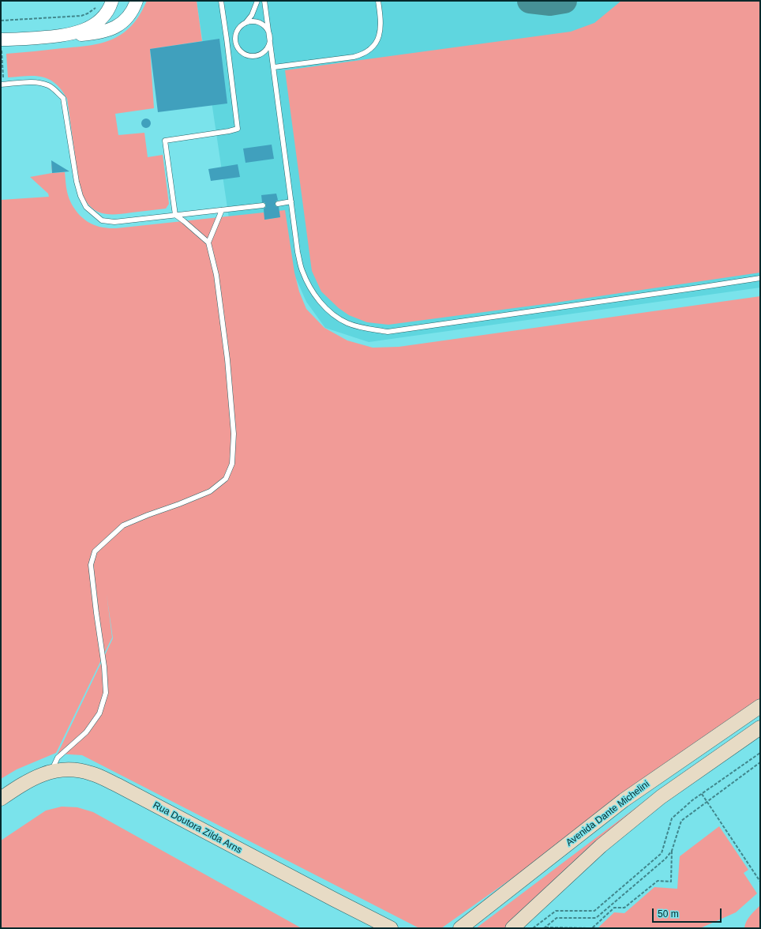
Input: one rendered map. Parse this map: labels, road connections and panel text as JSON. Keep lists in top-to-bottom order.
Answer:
{
  "streets": {
    "main road": ["Avenida Dante Michelini", "Rua Doutora Zilda Arns"]
  },
  "scale_bar": "50 m"
}
